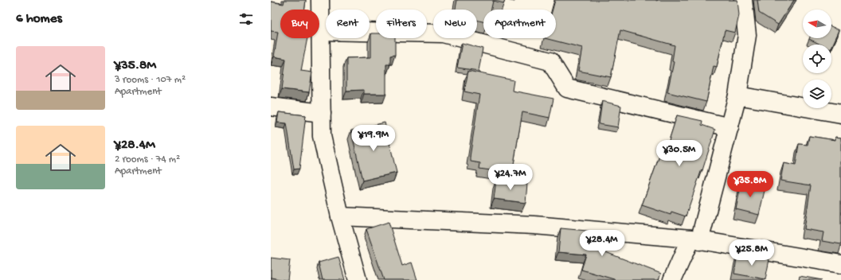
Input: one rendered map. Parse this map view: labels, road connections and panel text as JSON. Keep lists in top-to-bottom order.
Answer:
{
  "north": "left",
  "page": {
    "heading": "6 homes",
    "chip": [
      "Buy",
      "Rent",
      "Filters",
      "New",
      "Apartment"
    ],
    "list": [
      {
        "name": "¥35.8M",
        "note": "3 rooms · 107 m² · Apartment"
      },
      {
        "name": "¥28.4M",
        "note": "2 rooms · 74 m² · Apartment"
      }
    ],
    "price": [
      "¥19.9M",
      "¥30.5M",
      "¥24.7M",
      "¥35.8M",
      "¥28.4M",
      "¥25.8M"
    ]
  }
}
